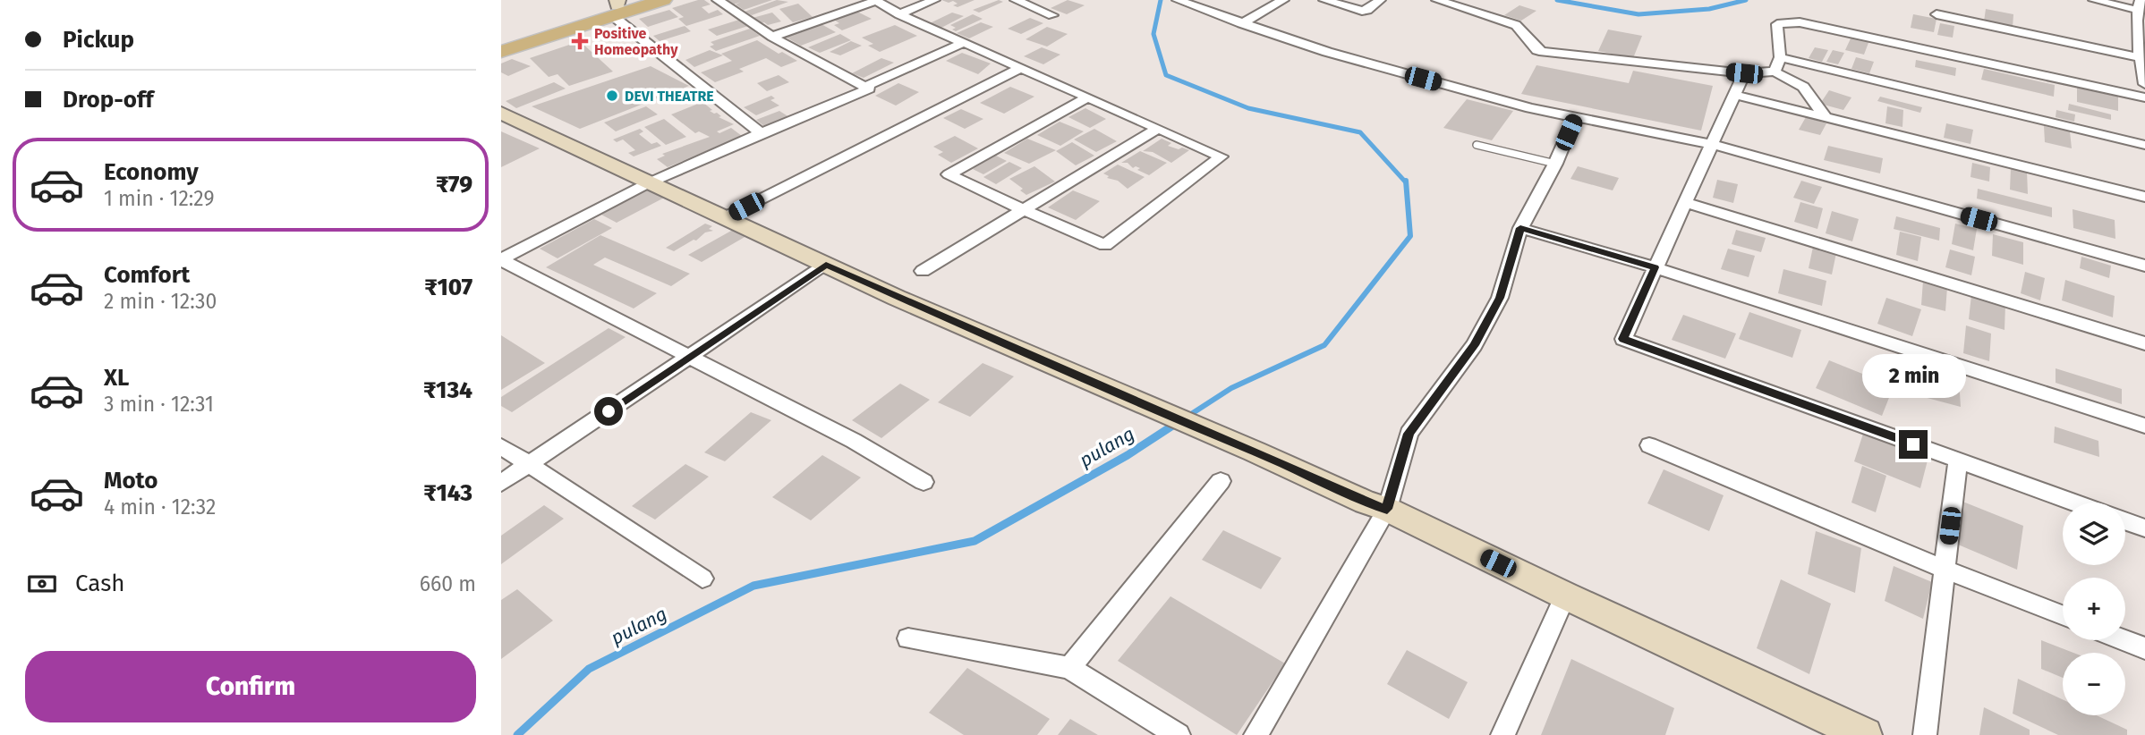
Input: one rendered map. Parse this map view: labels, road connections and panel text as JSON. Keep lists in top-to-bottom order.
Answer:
{
  "water": ["pulang"],
  "places": {
    "health": ["Positive Homeopathy"],
    "other": ["DEVI THEATRE"]
  },
  "page": {
    "banner": ["Pickup", "Drop-off"],
    "list": [
      {
        "name": "Economy",
        "note": "1 min · 12:29",
        "value": "₹79"
      },
      {
        "name": "Comfort",
        "note": "2 min · 12:30",
        "value": "₹107"
      },
      {
        "name": "XL",
        "note": "3 min · 12:31",
        "value": "₹134"
      },
      {
        "name": "Moto",
        "note": "4 min · 12:32",
        "value": "₹143"
      }
    ],
    "bubble": "2 min",
    "map_buttons": ["+", "−"],
    "pay": ["Cash", "660 m"],
    "buttons": "Confirm"
  }
}
